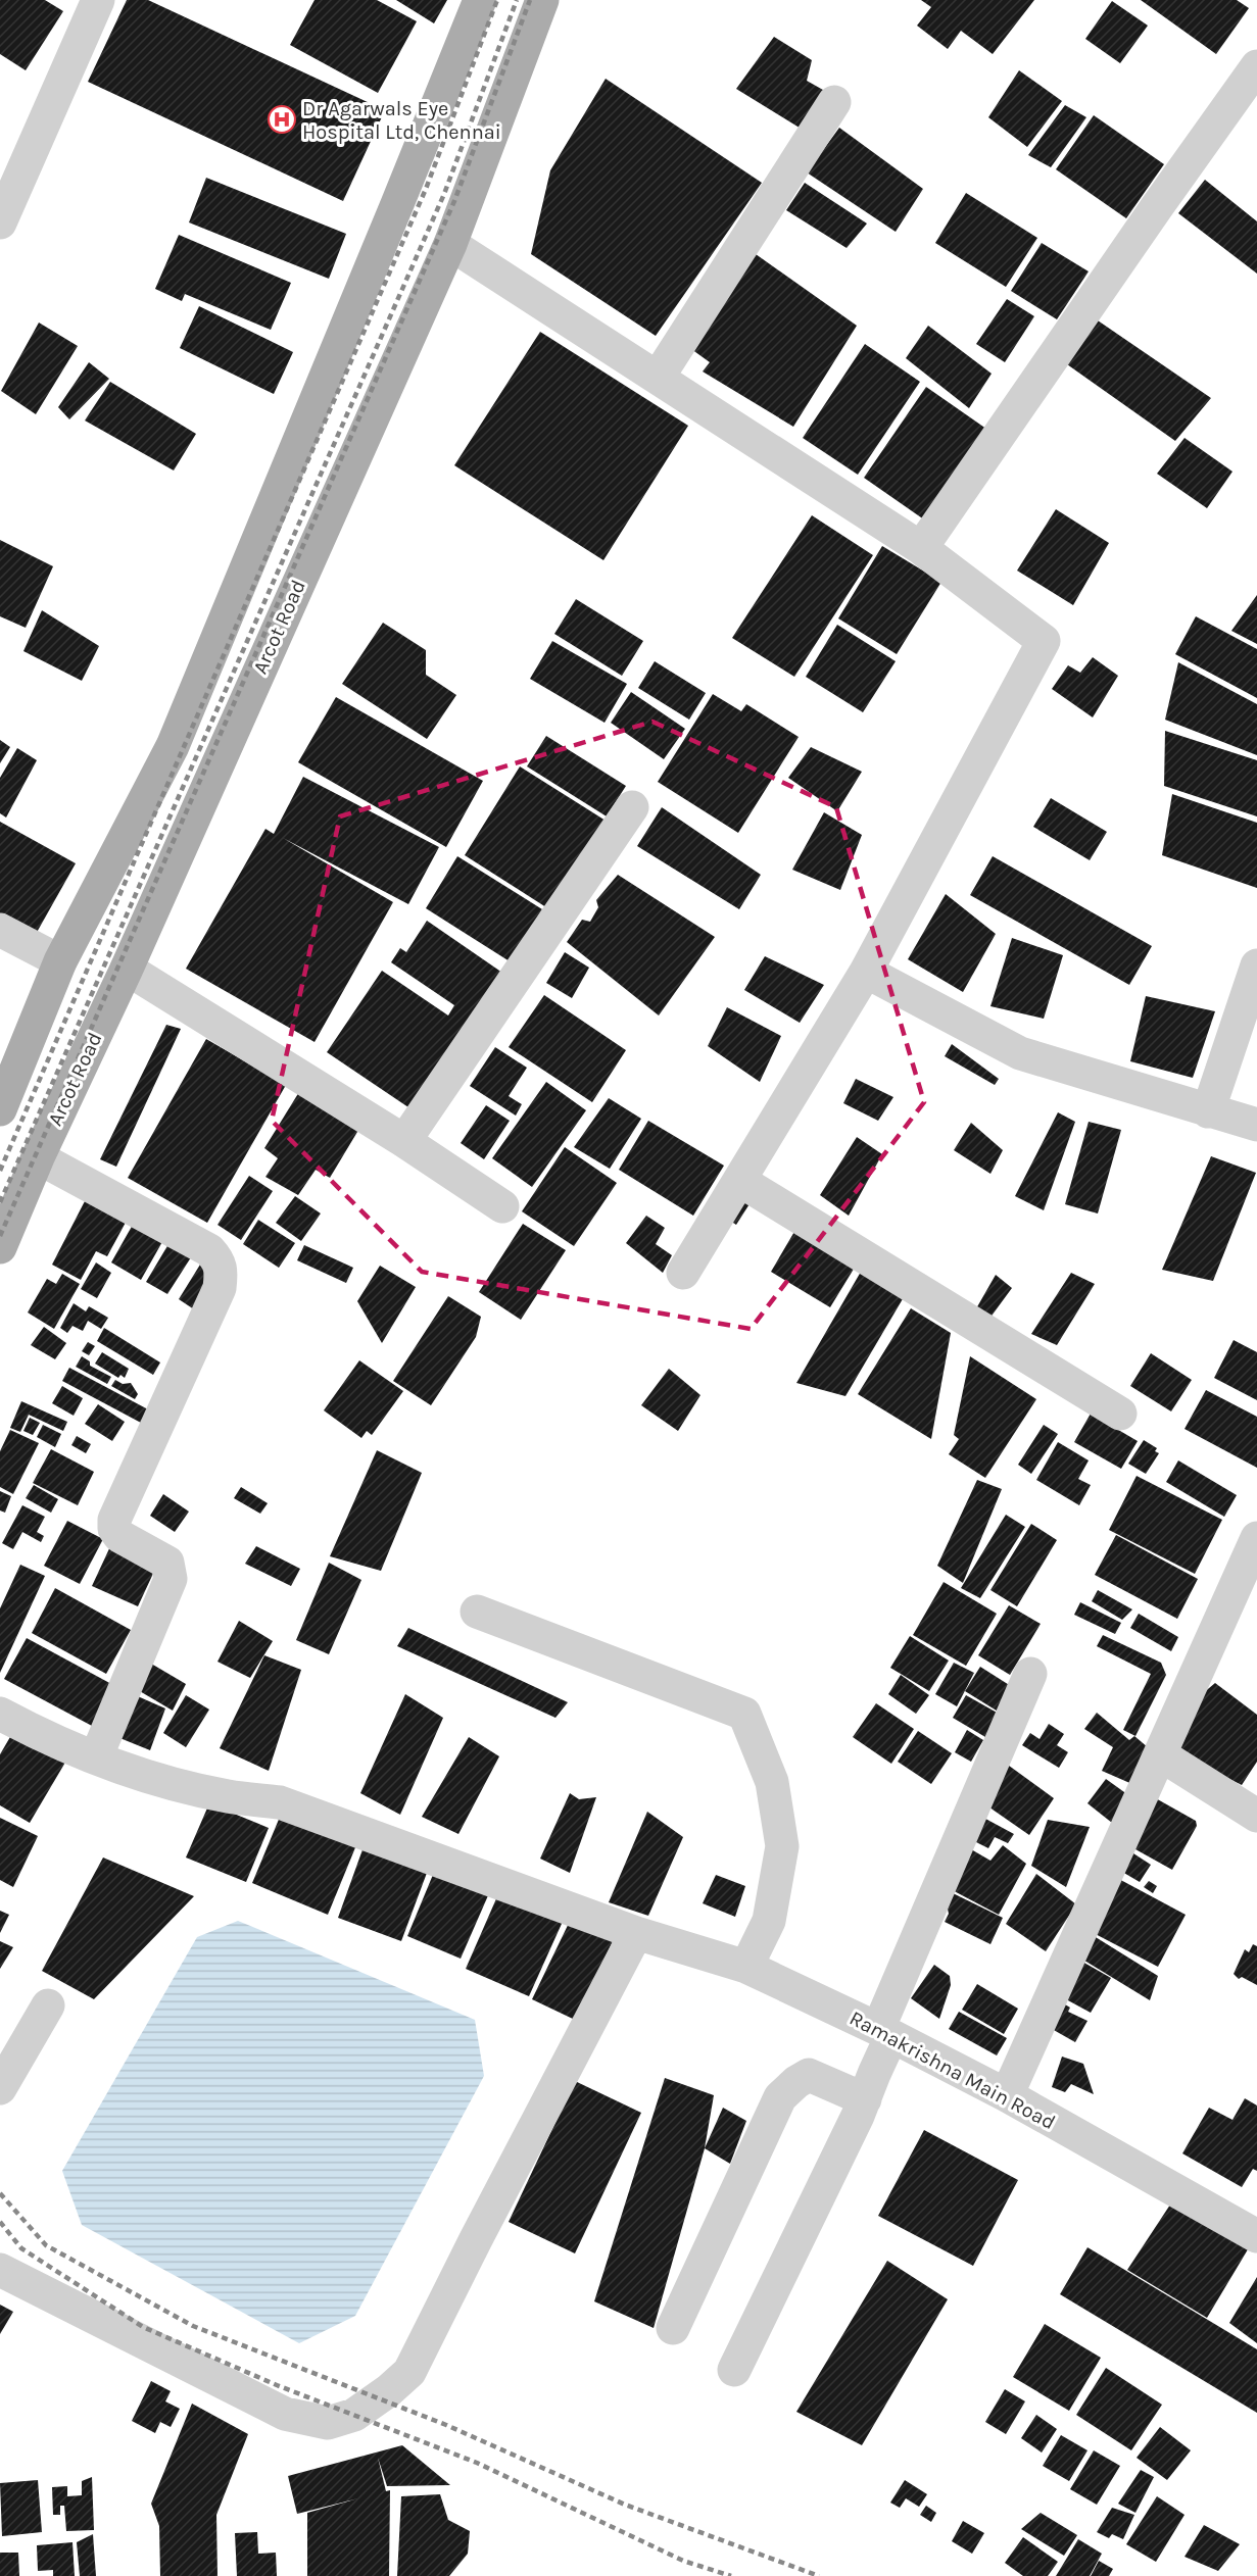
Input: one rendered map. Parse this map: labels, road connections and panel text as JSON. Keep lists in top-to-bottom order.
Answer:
{
  "streets": {
    "main road": ["Arcot Road"],
    "street": ["Ramakrishna Main Road"]
  },
  "places": {
    "hospital": ["Dr Agarwals Eye Hospital Ltd, Chennai"]
  }
}
